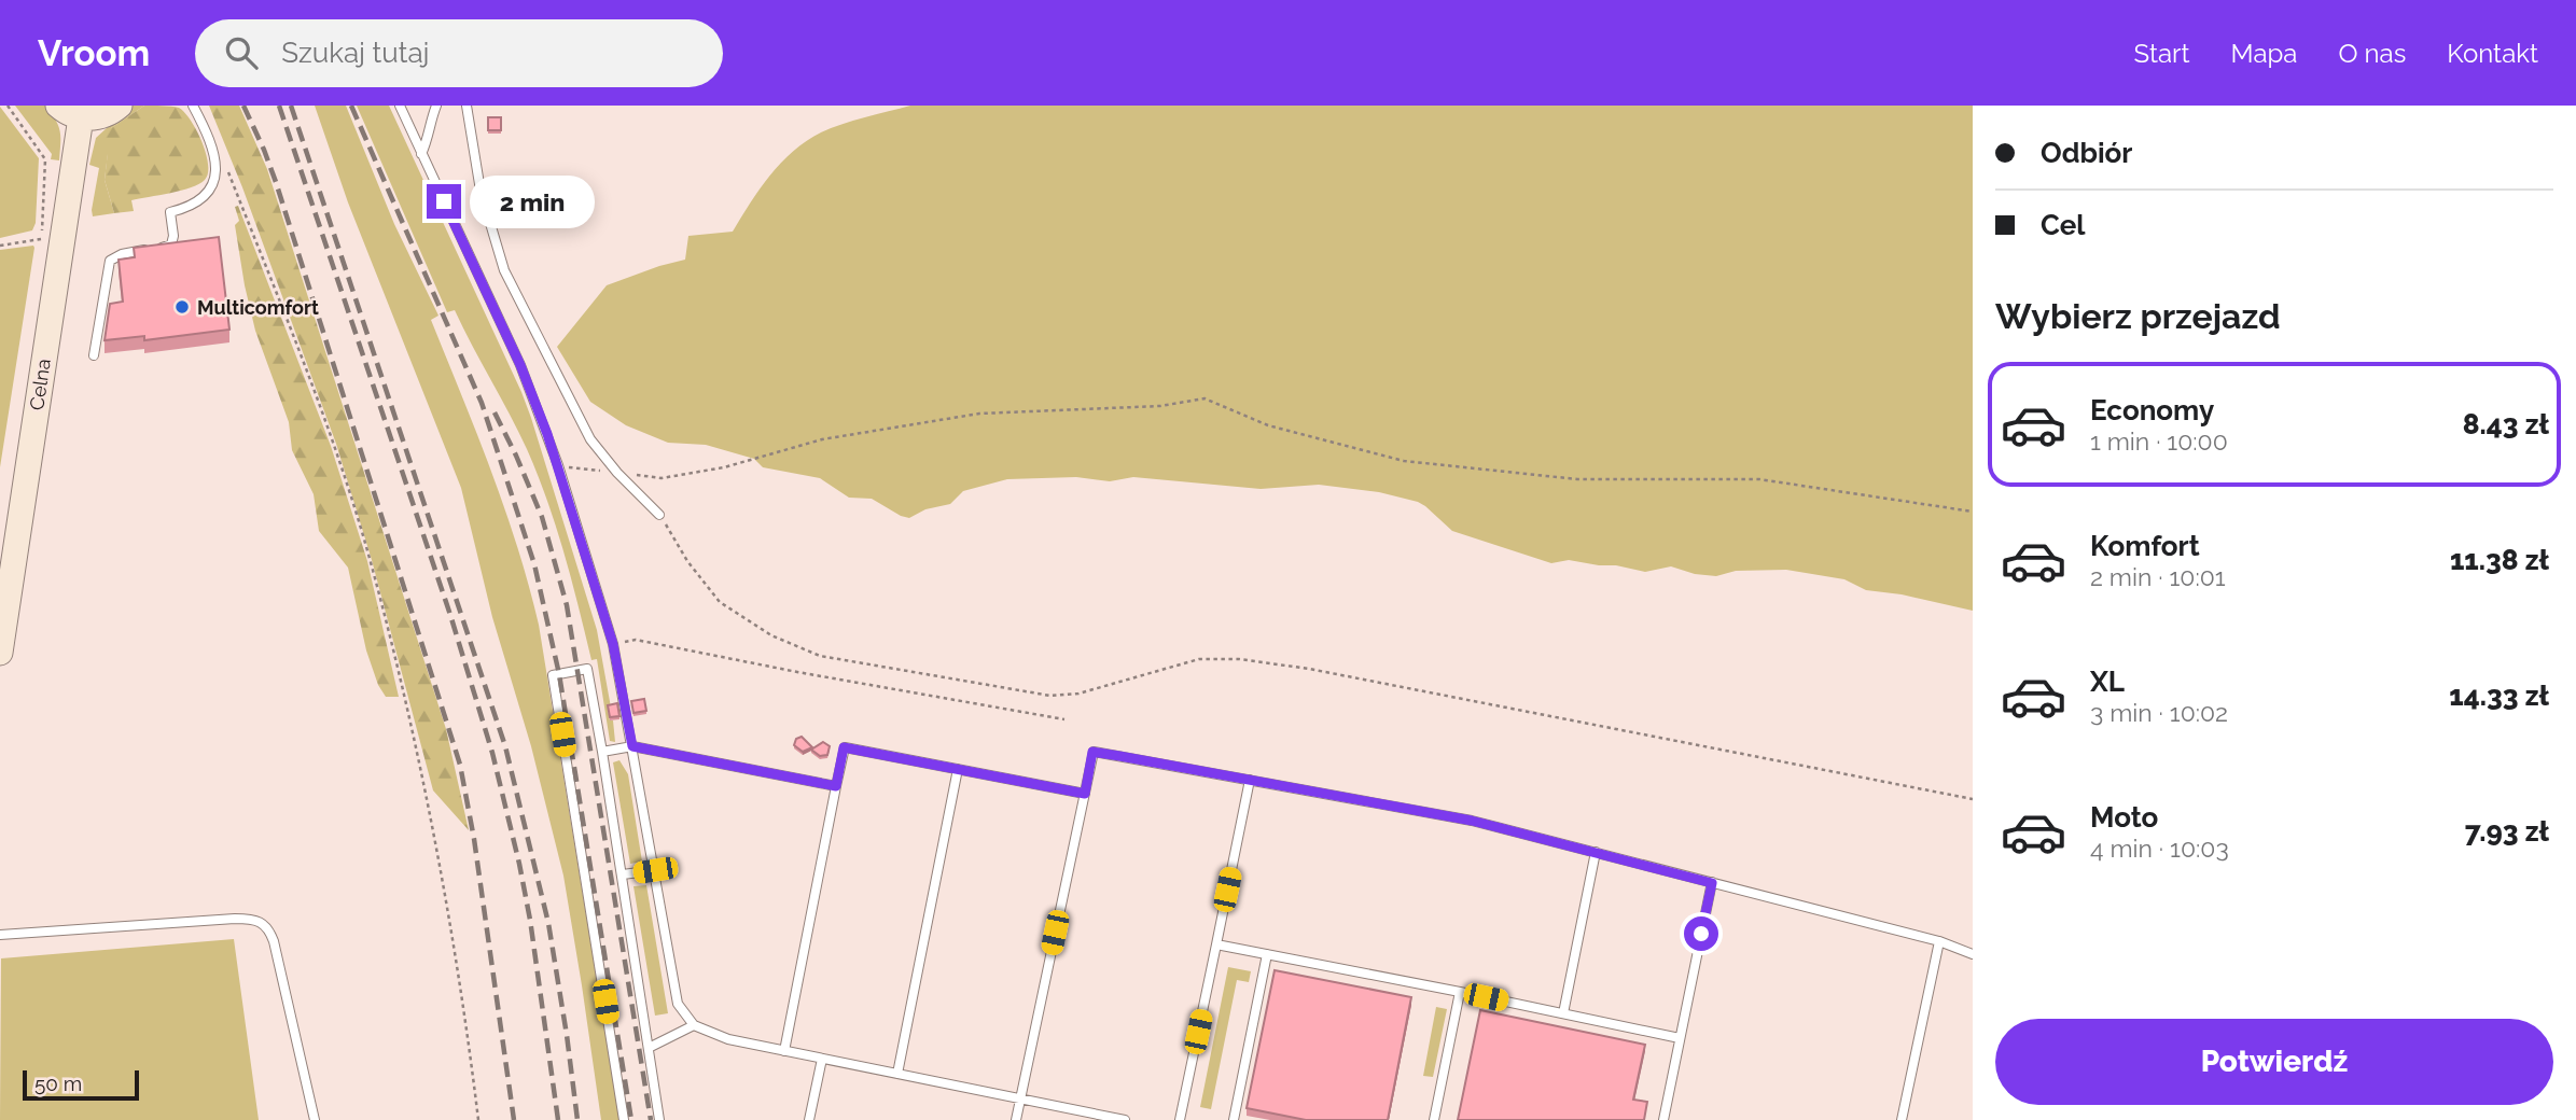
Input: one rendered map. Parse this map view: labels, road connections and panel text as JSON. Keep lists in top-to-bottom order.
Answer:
{
  "streets": {
    "street": ["Celna"]
  },
  "places": ["Multicomfort"],
  "scale_bar": "50 m",
  "page": {
    "header": "Vroom",
    "search": "Szukaj tutaj",
    "nav": [
      "Start",
      "Mapa",
      "O nas",
      "Kontakt"
    ],
    "banner": ["Odbiór", "Cel"],
    "bubble": "2 min",
    "heading": "Wybierz przejazd",
    "list": [
      {
        "name": "Economy",
        "note": "1 min · 10:00",
        "value": "8.43 zł"
      },
      {
        "name": "Komfort",
        "note": "2 min · 10:01",
        "value": "11.38 zł"
      },
      {
        "name": "XL",
        "note": "3 min · 10:02",
        "value": "14.33 zł"
      },
      {
        "name": "Moto",
        "note": "4 min · 10:03",
        "value": "7.93 zł"
      }
    ],
    "buttons": "Potwierdź",
    "scale": "50 m"
  }
}
